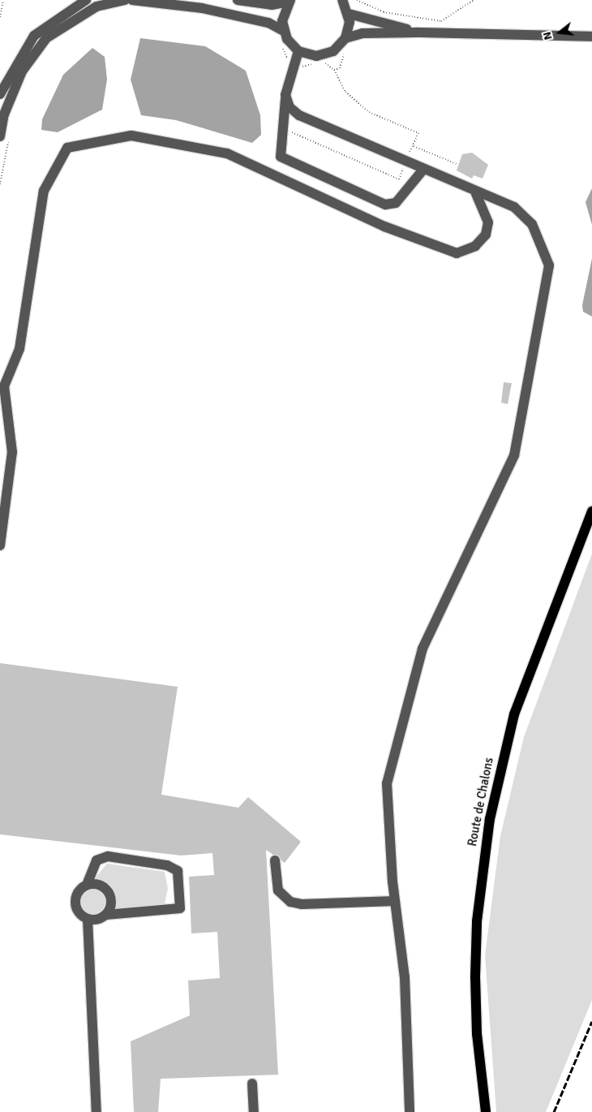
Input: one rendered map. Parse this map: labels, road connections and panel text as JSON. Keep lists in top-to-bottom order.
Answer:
{
  "streets": {
    "main road": ["Route de Chalons"]
  },
  "north": "left"
}
